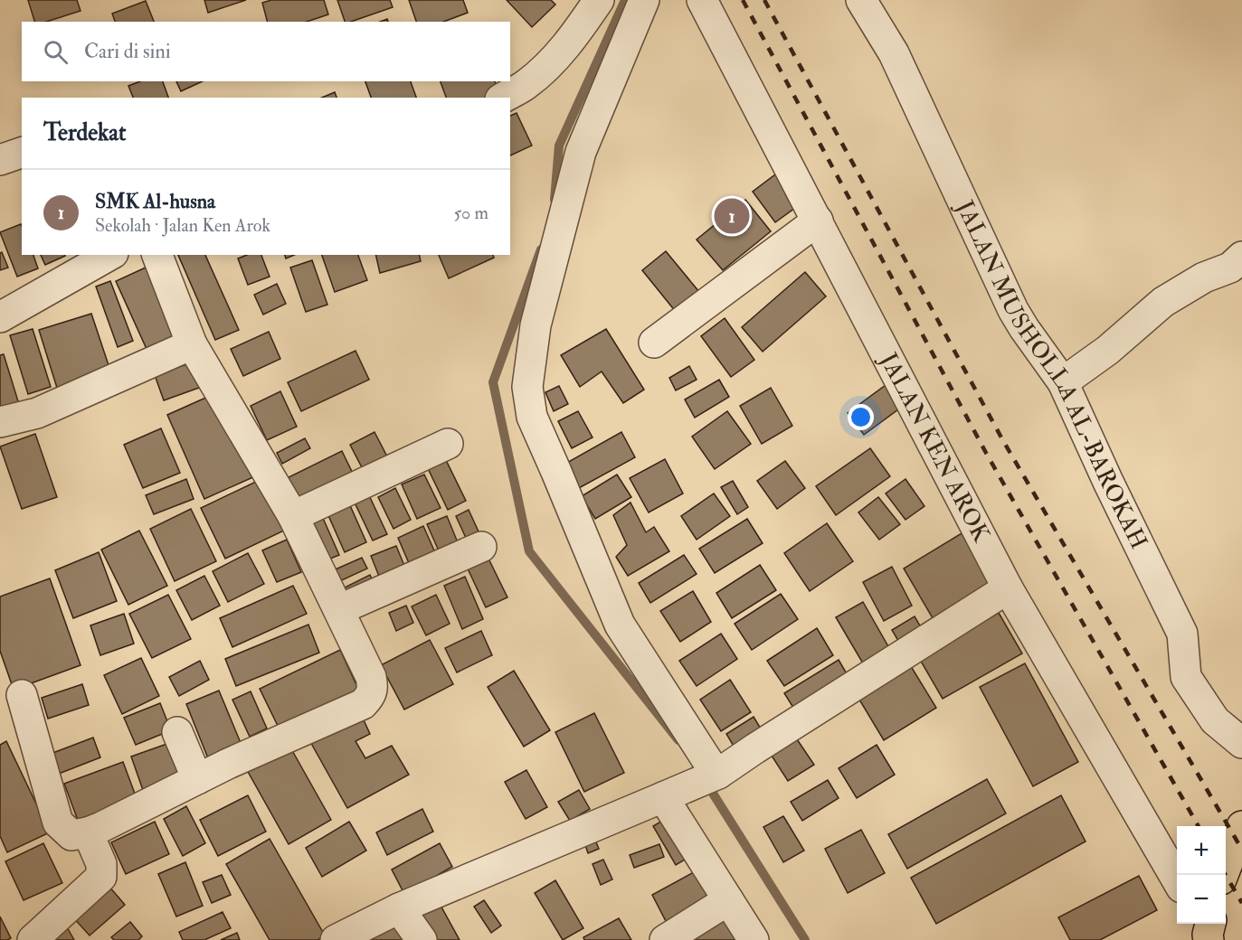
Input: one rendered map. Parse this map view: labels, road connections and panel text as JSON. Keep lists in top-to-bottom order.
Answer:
{
  "streets": {
    "street": ["JALAN MUSHOLLA AL-BAROKAH", "JALAN KEN AROK"]
  },
  "page": {
    "search": "Cari di sini",
    "heading": "Terdekat",
    "list": [
      {
        "mark": "1",
        "name": "SMK Al-husna",
        "note": "Sekolah · Jalan Ken Arok",
        "value": "50 m"
      }
    ],
    "pins": "1",
    "map_buttons": ["+", "−"]
  }
}
